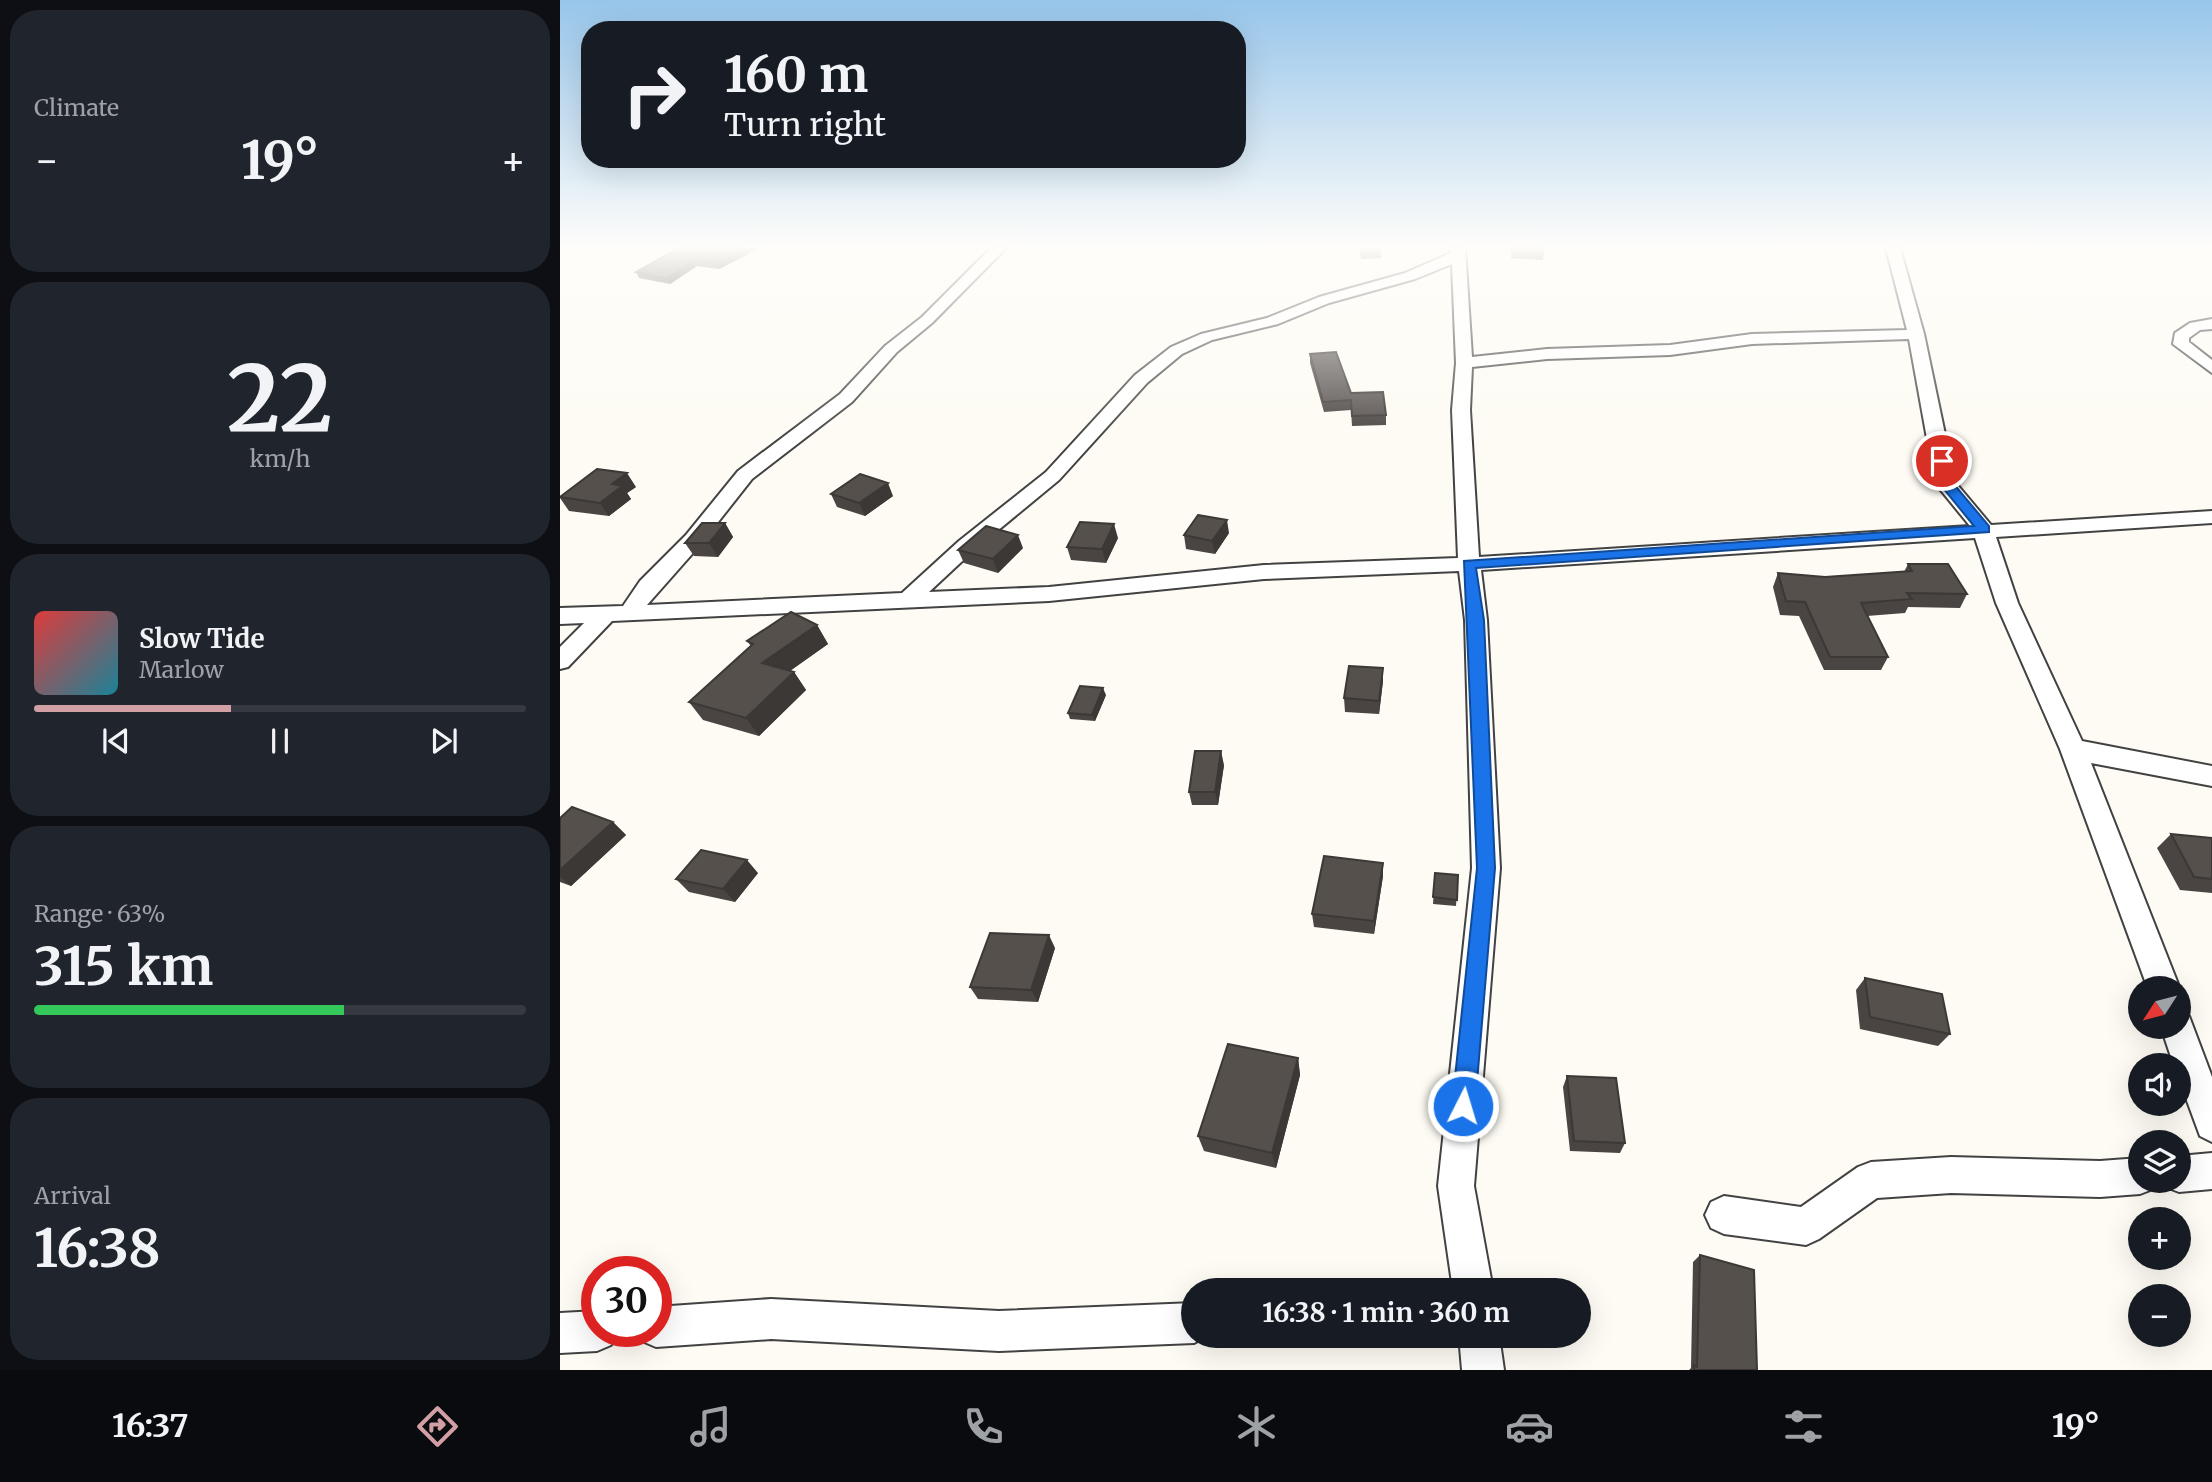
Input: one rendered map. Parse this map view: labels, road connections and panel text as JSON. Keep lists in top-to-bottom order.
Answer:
{
  "north": "bottom left",
  "page": {
    "tile": [
      "Climate",
      ["22", "km/h"],
      ["Range · 63%", "315 km"],
      ["Arrival", "16:38"]
    ],
    "turn": ["160 m", "Turn right"],
    "heat": ["−", "19°", "+"],
    "song": ["Slow Tide", "Marlow"],
    "map_buttons": ["+", "−"],
    "limit": "30",
    "trip": "16:38 · 1 min · 360 m",
    "tabs": ["16:37", "19°"]
  }
}
